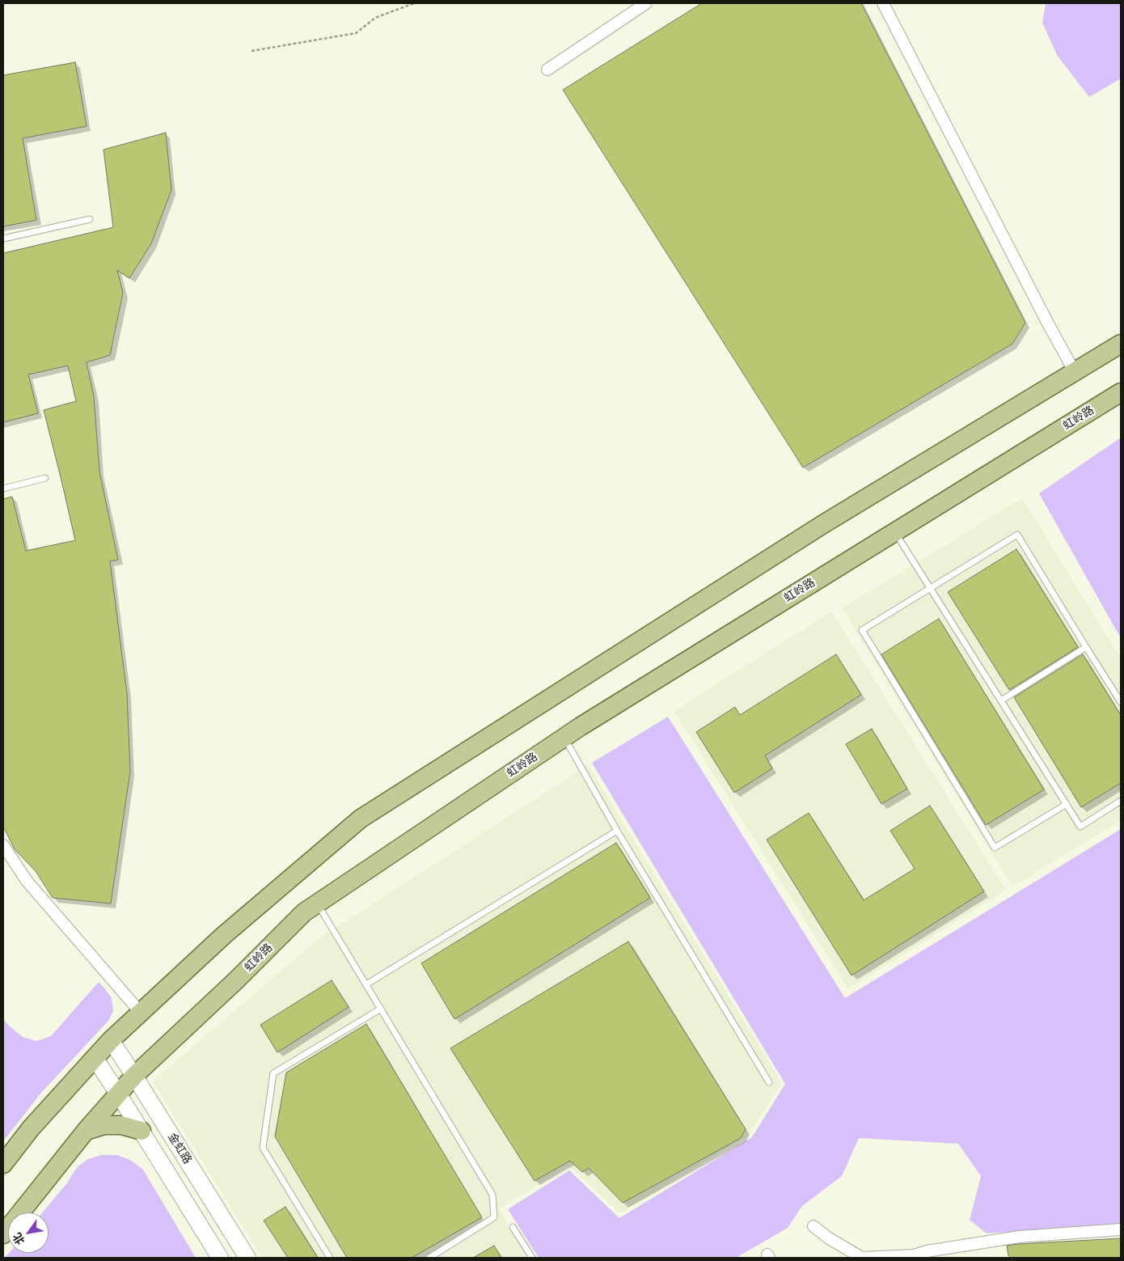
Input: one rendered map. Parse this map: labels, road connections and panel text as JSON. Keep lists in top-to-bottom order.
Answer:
{
  "streets": {
    "main road": ["虹岭路"],
    "street": ["金虹路"]
  },
  "crossings": [
    ["虹岭路", "金虹路"]
  ],
  "north": "bottom left"
}
